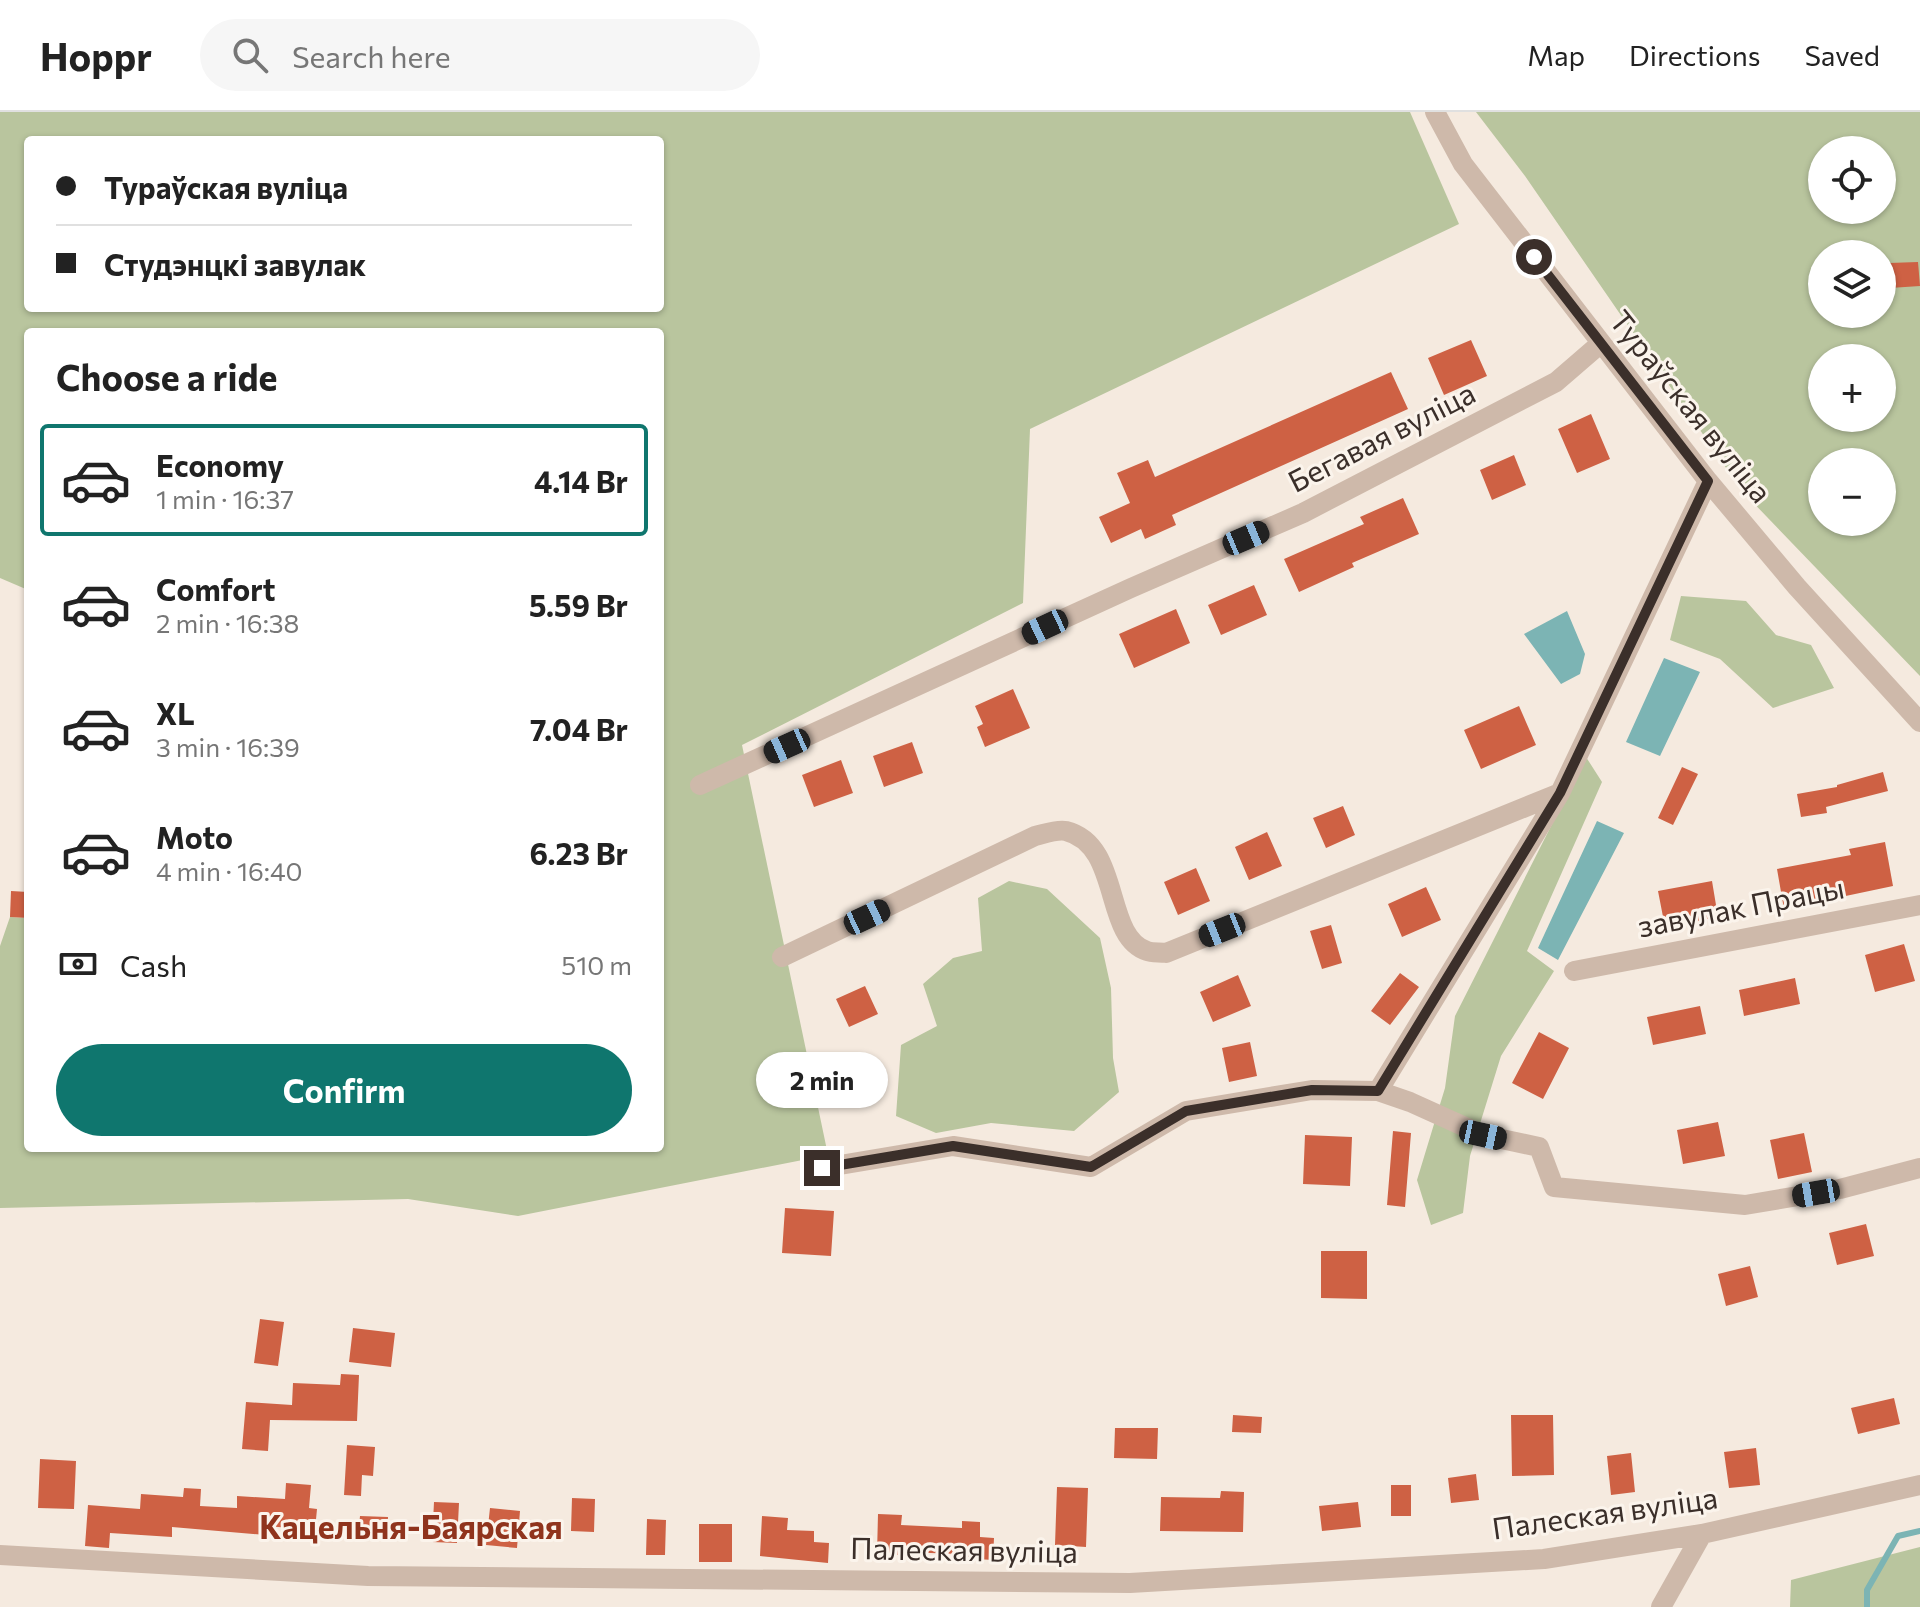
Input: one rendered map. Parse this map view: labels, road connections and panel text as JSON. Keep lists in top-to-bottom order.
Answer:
{
  "streets": {
    "street": [
      "Тураўская вуліца",
      "Бегавая вуліца",
      "завулак Працы",
      "Палеская вуліца"
    ]
  },
  "crossings": [
    ["Тураўская вуліца", "Бегавая вуліца"]
  ],
  "districts": ["Кацельня-Баярская"],
  "page": {
    "header": "Hoppr",
    "search": "Search here",
    "nav": ["Map", "Directions", "Saved"],
    "map_buttons": ["+", "−"],
    "banner": ["Тураўская вуліца", "Студэнцкі завулак"],
    "heading": "Choose a ride",
    "list": [
      {
        "name": "Economy",
        "note": "1 min · 16:37",
        "value": "4.14 Br"
      },
      {
        "name": "Comfort",
        "note": "2 min · 16:38",
        "value": "5.59 Br"
      },
      {
        "name": "XL",
        "note": "3 min · 16:39",
        "value": "7.04 Br"
      },
      {
        "name": "Moto",
        "note": "4 min · 16:40",
        "value": "6.23 Br"
      }
    ],
    "pay": ["Cash", "510 m"],
    "buttons": "Confirm",
    "bubble": "2 min"
  }
}
